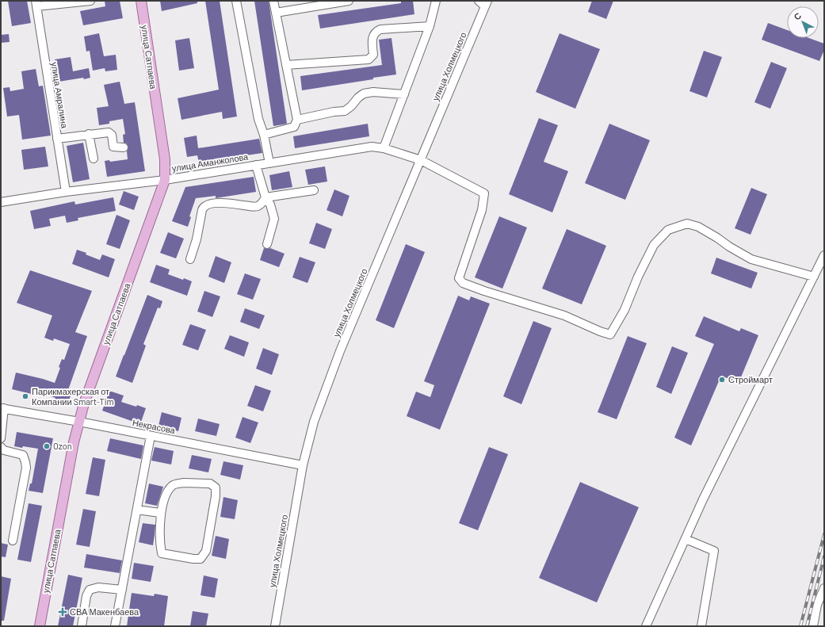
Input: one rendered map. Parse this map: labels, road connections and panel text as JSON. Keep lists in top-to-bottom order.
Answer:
{
  "streets": {
    "main road": ["улица Сатпаева"],
    "street": [
      "улица Холмецкого",
      "улица Амралина",
      "улица Аманжолова",
      "Некрасова"
    ]
  },
  "crossings": [
    ["улица Сатпаева", "улица Аманжолова"],
    ["улица Сатпаева", "Некрасова"],
    ["улица Холмецкого", "улица Аманжолова"],
    ["улица Холмецкого", "Некрасова"],
    ["улица Амралина", "улица Аманжолова"]
  ],
  "places": {
    "other": ["Строймарт", "Парикмахерская от Компании Smart-Tim", "Ozon"],
    "health": ["СВА Макенбаева"]
  },
  "north": "top left"
}
